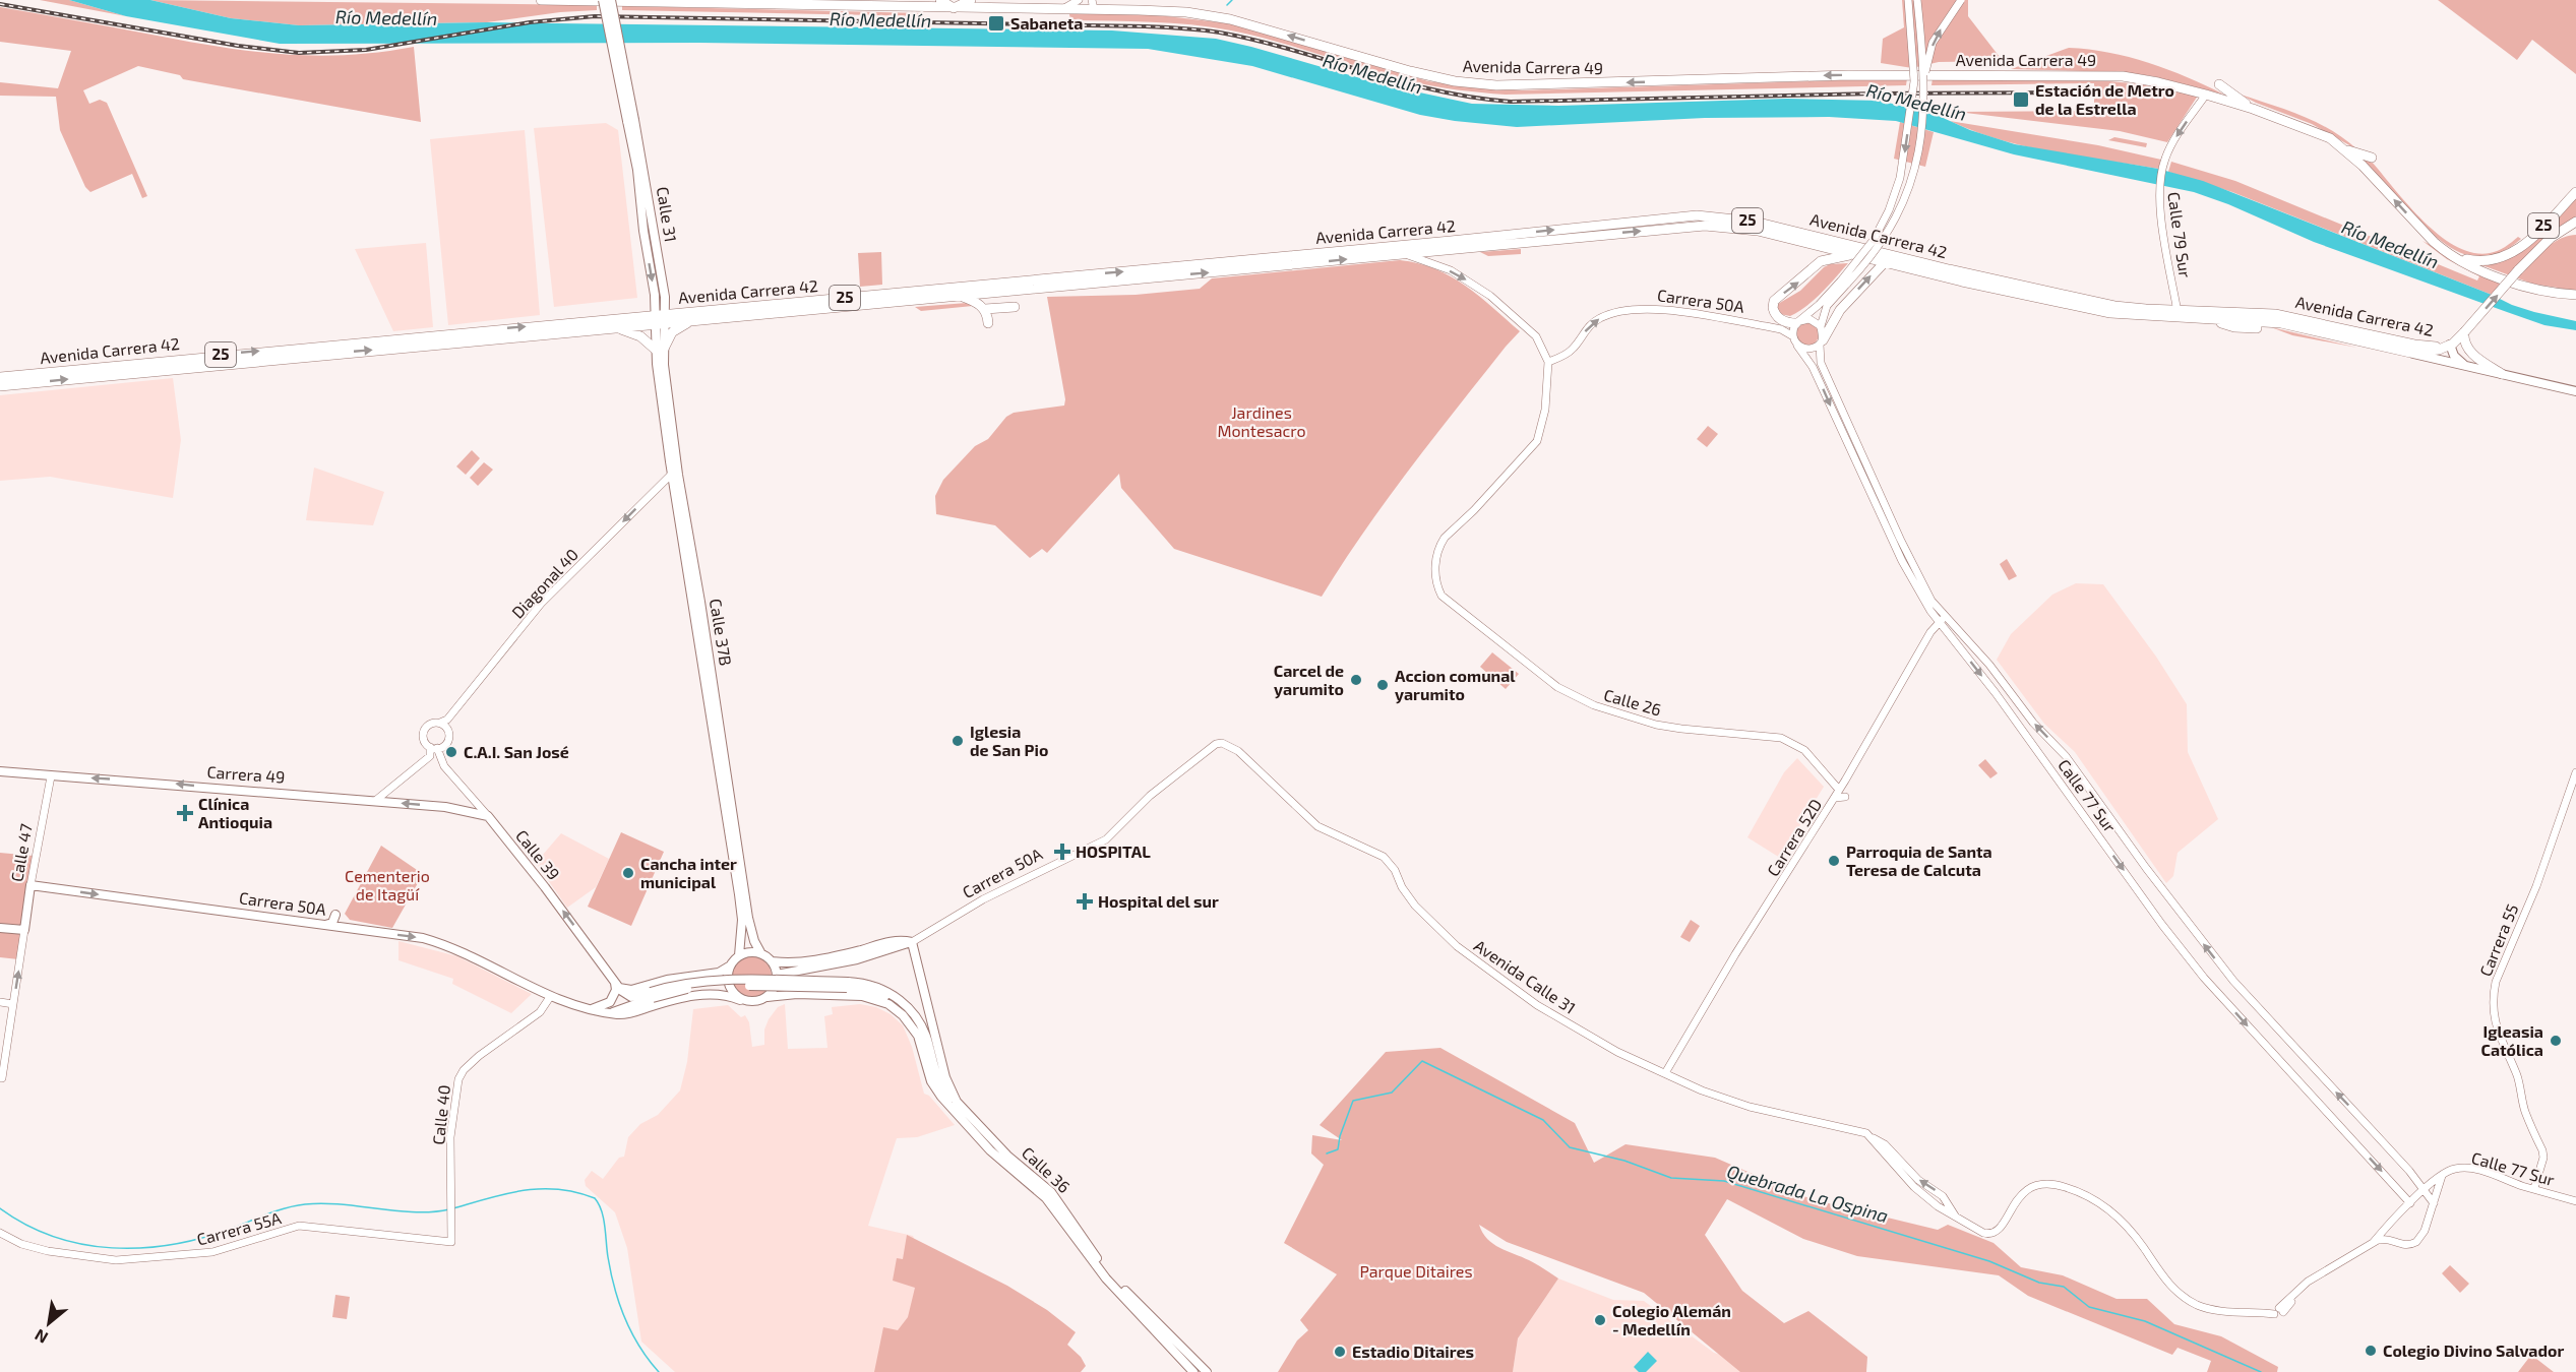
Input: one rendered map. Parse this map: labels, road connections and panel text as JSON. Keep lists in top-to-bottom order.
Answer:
{
  "streets": {
    "highway": ["Avenida Carrera 49", "25", "Avenida Carrera 42"],
    "main road": [
      "Calle 31",
      "Carrera 50A",
      "Calle 37B",
      "Carrera 49",
      "Calle 47",
      "Calle 39",
      "Calle 36"
    ],
    "street": [
      "Calle 79 Sur",
      "Diagonal 40",
      "Calle 26",
      "Calle 77 Sur",
      "Carrera 52D",
      "Carrera 55",
      "Avenida Calle 31",
      "Calle 40",
      "Carrera 55A"
    ]
  },
  "crossings": [
    ["Avenida Carrera 49", "25"],
    ["Avenida Carrera 49", "Calle 79 Sur"],
    ["Calle 31", "Avenida Carrera 42"],
    ["Calle 31", "Calle 37B"],
    ["25", "Avenida Carrera 42"],
    ["Avenida Carrera 42", "Calle 79 Sur"],
    ["Avenida Carrera 42", "Calle 37B"],
    ["Carrera 50A", "Calle 37B"],
    ["Carrera 50A", "Calle 26"],
    ["Carrera 50A", "Calle 77 Sur"],
    ["Carrera 50A", "Calle 47"],
    ["Carrera 50A", "Avenida Calle 31"],
    ["Carrera 50A", "Calle 40"],
    ["Carrera 50A", "Calle 36"],
    ["Diagonal 40", "Calle 37B"],
    ["Diagonal 40", "Calle 39"],
    ["Calle 37B", "Calle 36"],
    ["Calle 26", "Carrera 52D"],
    ["Carrera 49", "Calle 47"],
    ["Carrera 49", "Calle 39"],
    ["Calle 77 Sur", "Carrera 52D"],
    ["Calle 77 Sur", "Carrera 55"],
    ["Carrera 52D", "Avenida Calle 31"],
    ["Calle 40", "Carrera 55A"]
  ],
  "one_way": [
    "Avenida Carrera 49",
    "Calle 79 Sur",
    "Carrera 50A",
    "Diagonal 40",
    "Carrera 49",
    "Calle 39"
  ],
  "water": ["Río Medellín", "Quebrada La Ospina"],
  "parks": ["Jardines Montesacro", "Cementerio de Itagüí", "Parque Ditaires"],
  "places": {
    "transit": ["Sabaneta", "Estación de Metro de la Estrella"],
    "other": [
      "Carcel de yarumito",
      "Accion comunal yarumito",
      "Iglesia de San Pio",
      "C.A.I. San José",
      "Parroquia de Santa Teresa de Calcuta",
      "Cancha inter municipal",
      "Igleasia Católica",
      "Colegio Alemán - Medellín",
      "Colegio Divino Salvador",
      "Estadio Ditaires"
    ],
    "health": ["Clínica Antioquia", "HOSPITAL", "Hospital del sur"]
  },
  "north": "bottom left"
}
